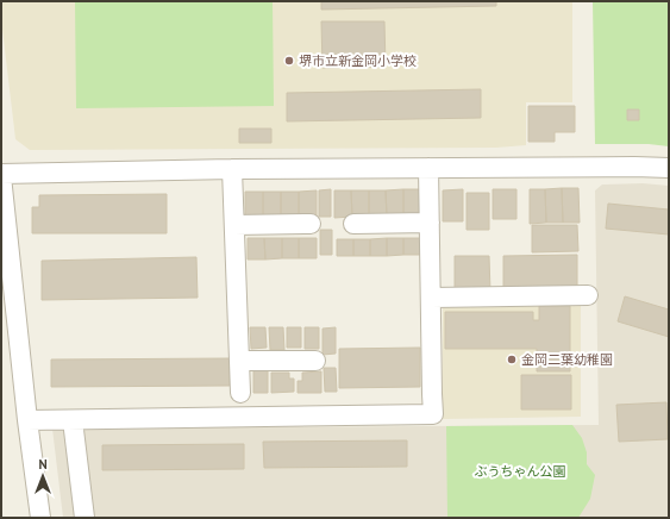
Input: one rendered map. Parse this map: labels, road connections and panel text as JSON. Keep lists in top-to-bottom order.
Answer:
{
  "parks": ["ぶうちゃん公園"],
  "places": ["堺市立新金岡小学校", "金岡二葉幼稚園"],
  "north": "top"
}
